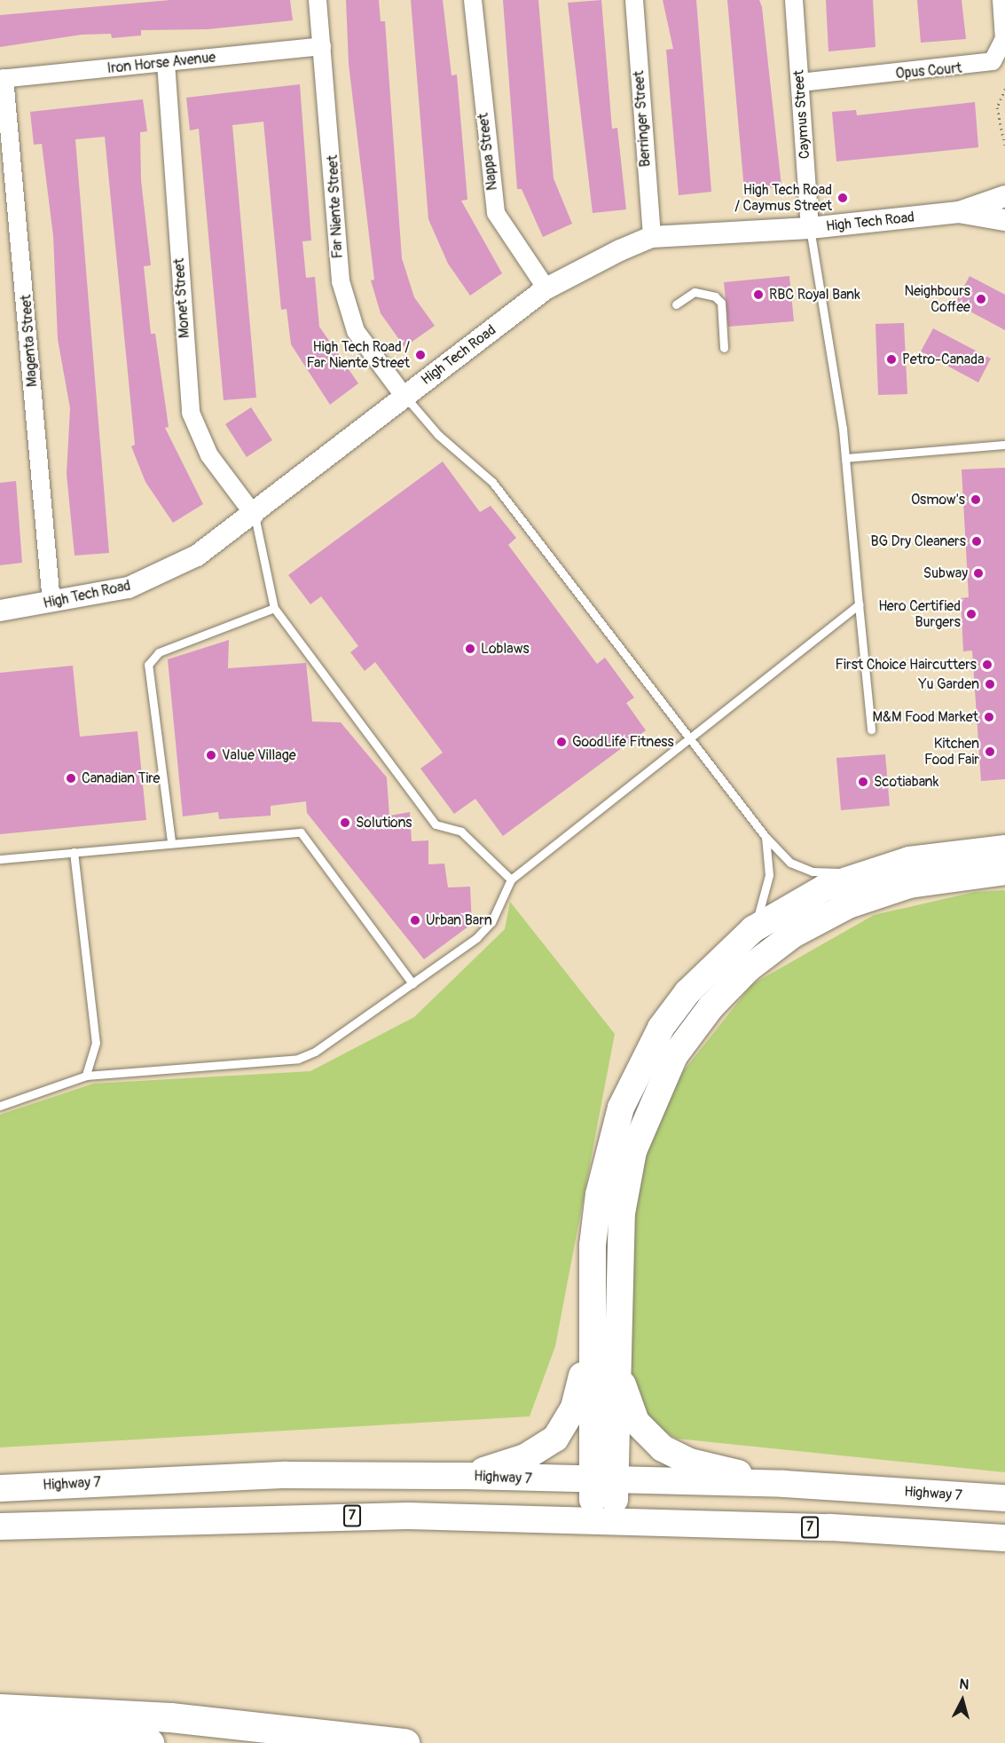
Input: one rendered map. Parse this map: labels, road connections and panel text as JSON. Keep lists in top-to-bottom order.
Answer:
{
  "streets": {
    "main road": ["Highway 7", "7"],
    "street": [
      "Iron Horse Avenue",
      "Opus Court",
      "Caymus Street",
      "Berringer Street",
      "Nappa Street",
      "Far Niente Street",
      "High Tech Road",
      "Monet Street",
      "Magenta Street"
    ]
  },
  "crossings": [
    ["Iron Horse Avenue", "Far Niente Street"],
    ["Iron Horse Avenue", "Monet Street"],
    ["Iron Horse Avenue", "Magenta Street"],
    ["Opus Court", "Caymus Street"],
    ["Caymus Street", "High Tech Road"],
    ["Berringer Street", "High Tech Road"],
    ["Nappa Street", "High Tech Road"],
    ["Far Niente Street", "High Tech Road"],
    ["High Tech Road", "Monet Street"],
    ["High Tech Road", "Magenta Street"]
  ],
  "places": [
    "High Tech Road / Caymus Street",
    "RBC Royal Bank",
    "Neighbours Coffee",
    "High Tech Road / Far Niente Street",
    "Petro-Canada",
    "Osmow's",
    "BG Dry Cleaners",
    "Subway",
    "Hero Certified Burgers",
    "Loblaws",
    "First Choice Haircutters",
    "Yu Garden",
    "M&M Food Market",
    "GoodLife Fitness",
    "Kitchen Food Fair",
    "Value Village",
    "Canadian Tire",
    "Scotiabank",
    "Solutions",
    "Urban Barn"
  ],
  "north": "top"
}
